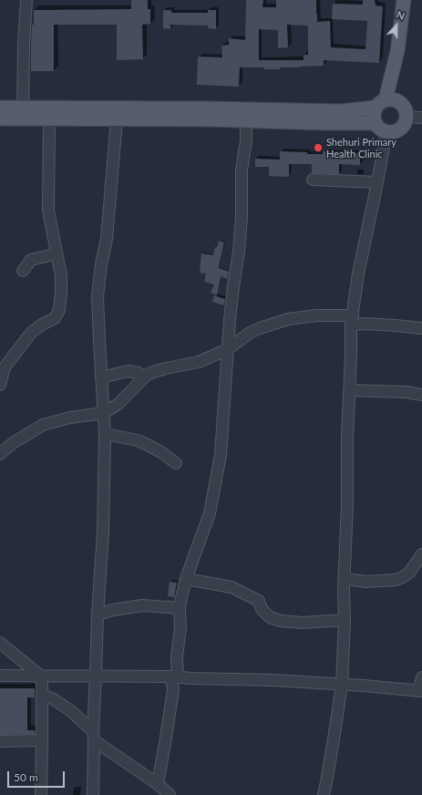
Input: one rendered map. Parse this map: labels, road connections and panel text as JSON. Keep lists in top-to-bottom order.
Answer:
{
  "places": ["Shehuri Primary Health Clinic"],
  "scale_bar": "50 m",
  "north": "top"
}
